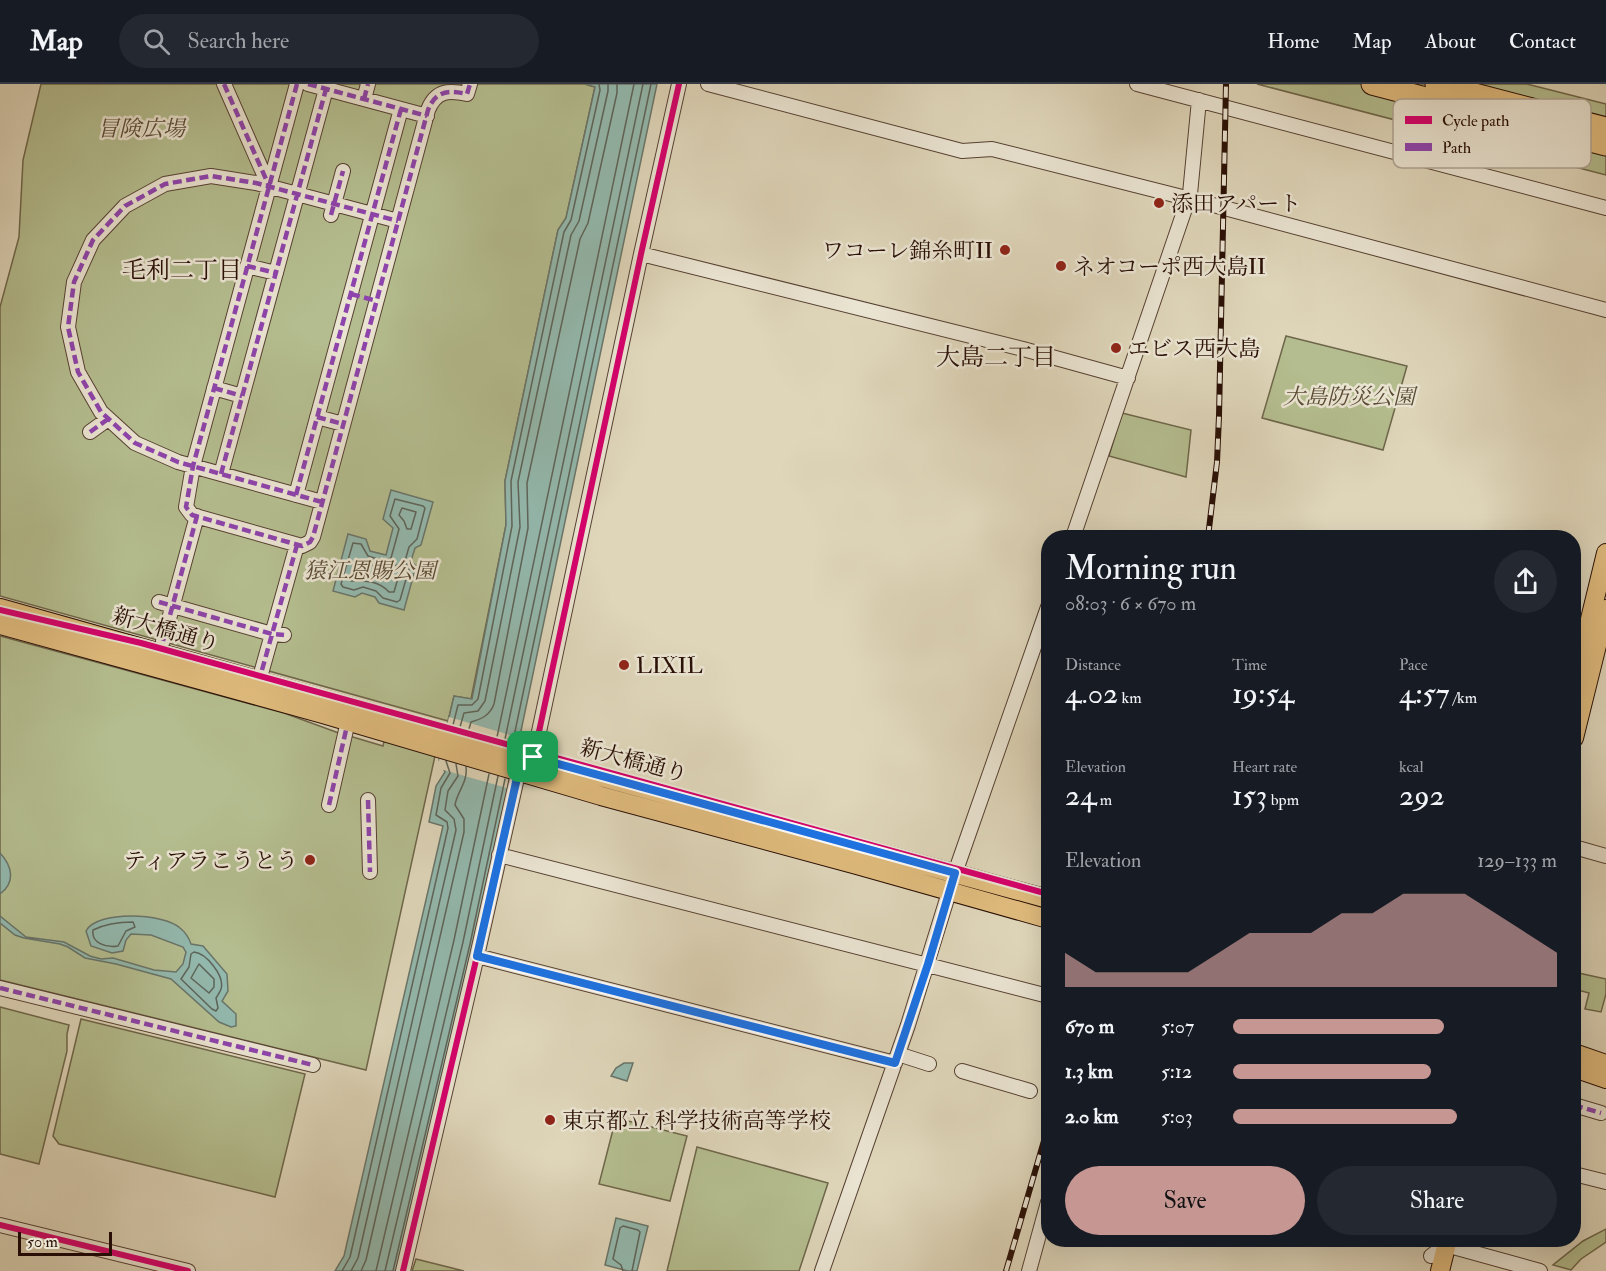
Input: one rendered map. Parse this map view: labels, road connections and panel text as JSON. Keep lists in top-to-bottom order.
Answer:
{
  "streets": {
    "main road": ["新大橋通り"]
  },
  "districts": ["毛利二丁目", "大島二丁目"],
  "parks": ["冒険広場", "大島防災公園", "猿江恩賜公園"],
  "places": [
    "添田アパート",
    "ワコーレ錦糸町II",
    "ネオコーポ西大島II",
    "エビス西大島",
    "LIXIL",
    "ティアラこうとう",
    "東京都立 科学技術高等学校"
  ],
  "legend": ["Cycle path", "Path"],
  "scale_bar": "50 m",
  "page": {
    "header": "Map",
    "search": "Search here",
    "nav": [
      "Home",
      "Map",
      "About",
      "Contact"
    ],
    "heading": ["Morning run", "08:03 · 6 × 670 m"],
    "stats": [
      ["Distance", "4.02 km"],
      ["Time", "19:54"],
      ["Pace", "4:57 /km"],
      ["Elevation", "24 m"],
      ["Heart rate", "153 bpm"],
      ["kcal", "292"]
    ],
    "chart": ["Elevation", "129–133 m"],
    "list": [
      {
        "name": "670 m",
        "note": "5:07"
      },
      {
        "name": "1.3 km",
        "note": "5:12"
      },
      {
        "name": "2.0 km",
        "note": "5:03"
      }
    ],
    "buttons": ["Save", "Share"],
    "scale": "50 m"
  }
}
